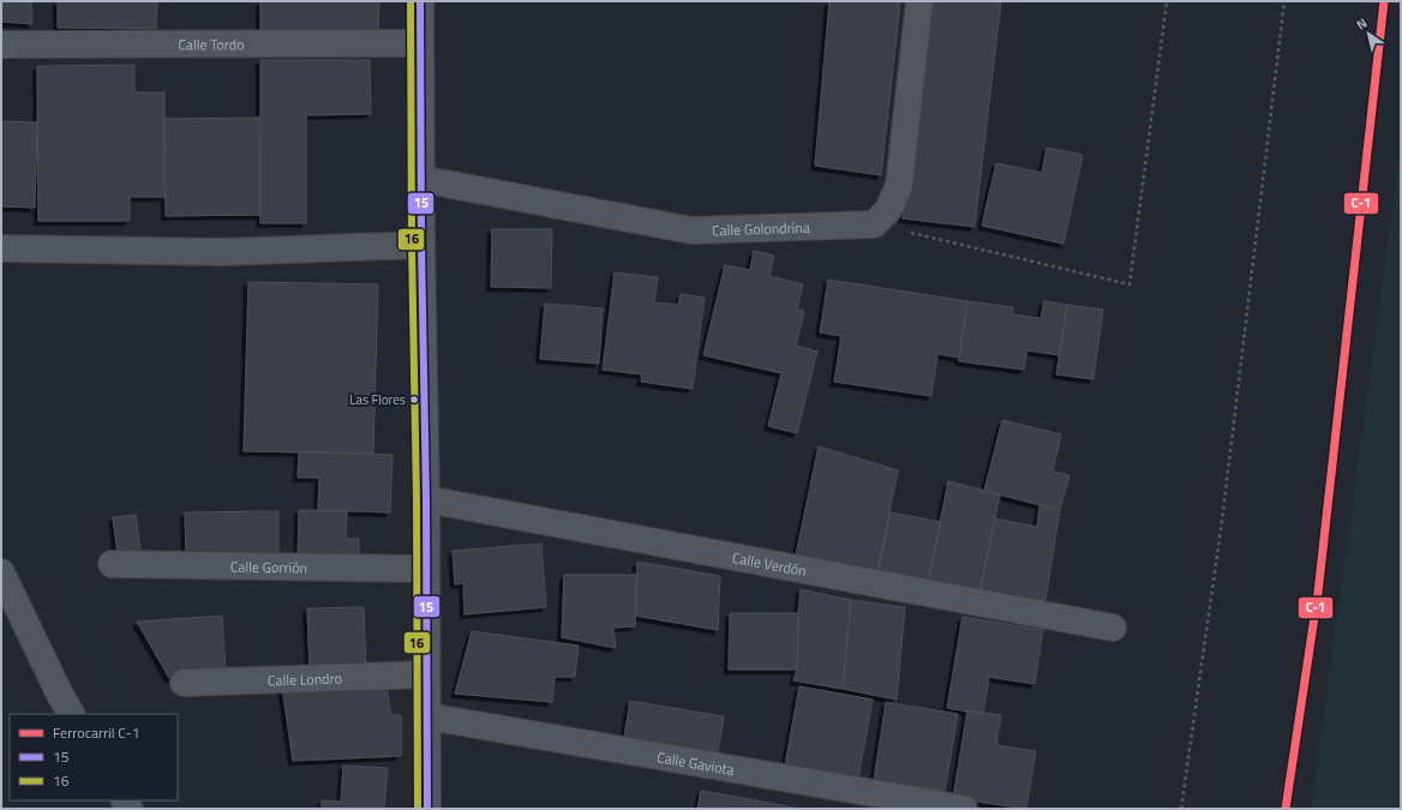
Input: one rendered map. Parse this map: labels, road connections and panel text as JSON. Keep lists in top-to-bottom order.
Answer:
{
  "streets": {
    "street": [
      "Calle Tordo",
      "Calle Golondrina",
      "Calle Verdón",
      "Calle Gorrión",
      "Calle Londro",
      "Calle Gaviota"
    ]
  },
  "places": ["Las Flores"],
  "lines": ["rail line C-1", "transit line 15", "transit line 16"],
  "legend": ["Ferrocarril C-1", "15", "16"],
  "north": "top left"
}
